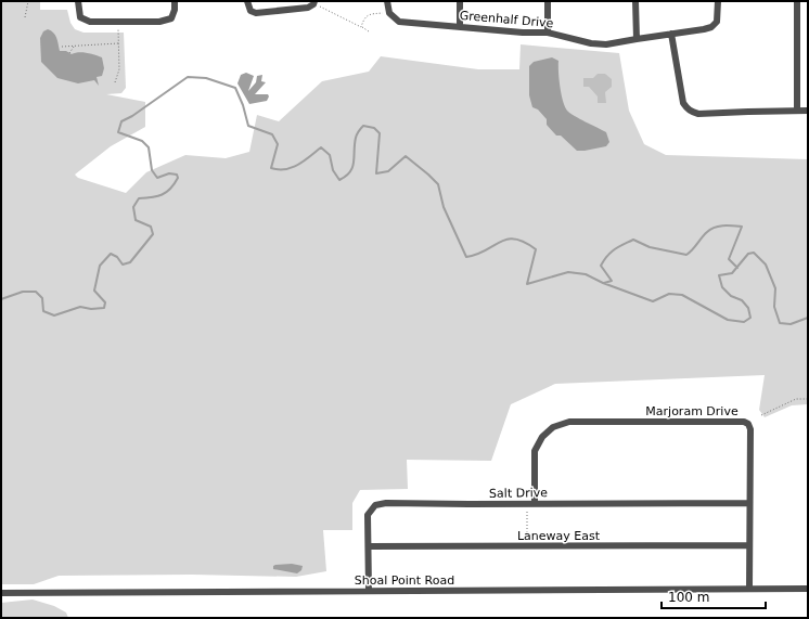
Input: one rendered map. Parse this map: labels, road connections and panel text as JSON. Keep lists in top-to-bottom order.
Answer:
{
  "streets": {
    "street": [
      "Greenhalf Drive",
      "Marjoram Drive",
      "Salt Drive",
      "Laneway East",
      "Shoal Point Road"
    ]
  },
  "crossings": [
    ["Marjoram Drive", "Salt Drive"],
    ["Marjoram Drive", "Laneway East"],
    ["Marjoram Drive", "Shoal Point Road"],
    ["Salt Drive", "Laneway East"],
    ["Salt Drive", "Shoal Point Road"]
  ],
  "scale_bar": "100 m"
}
